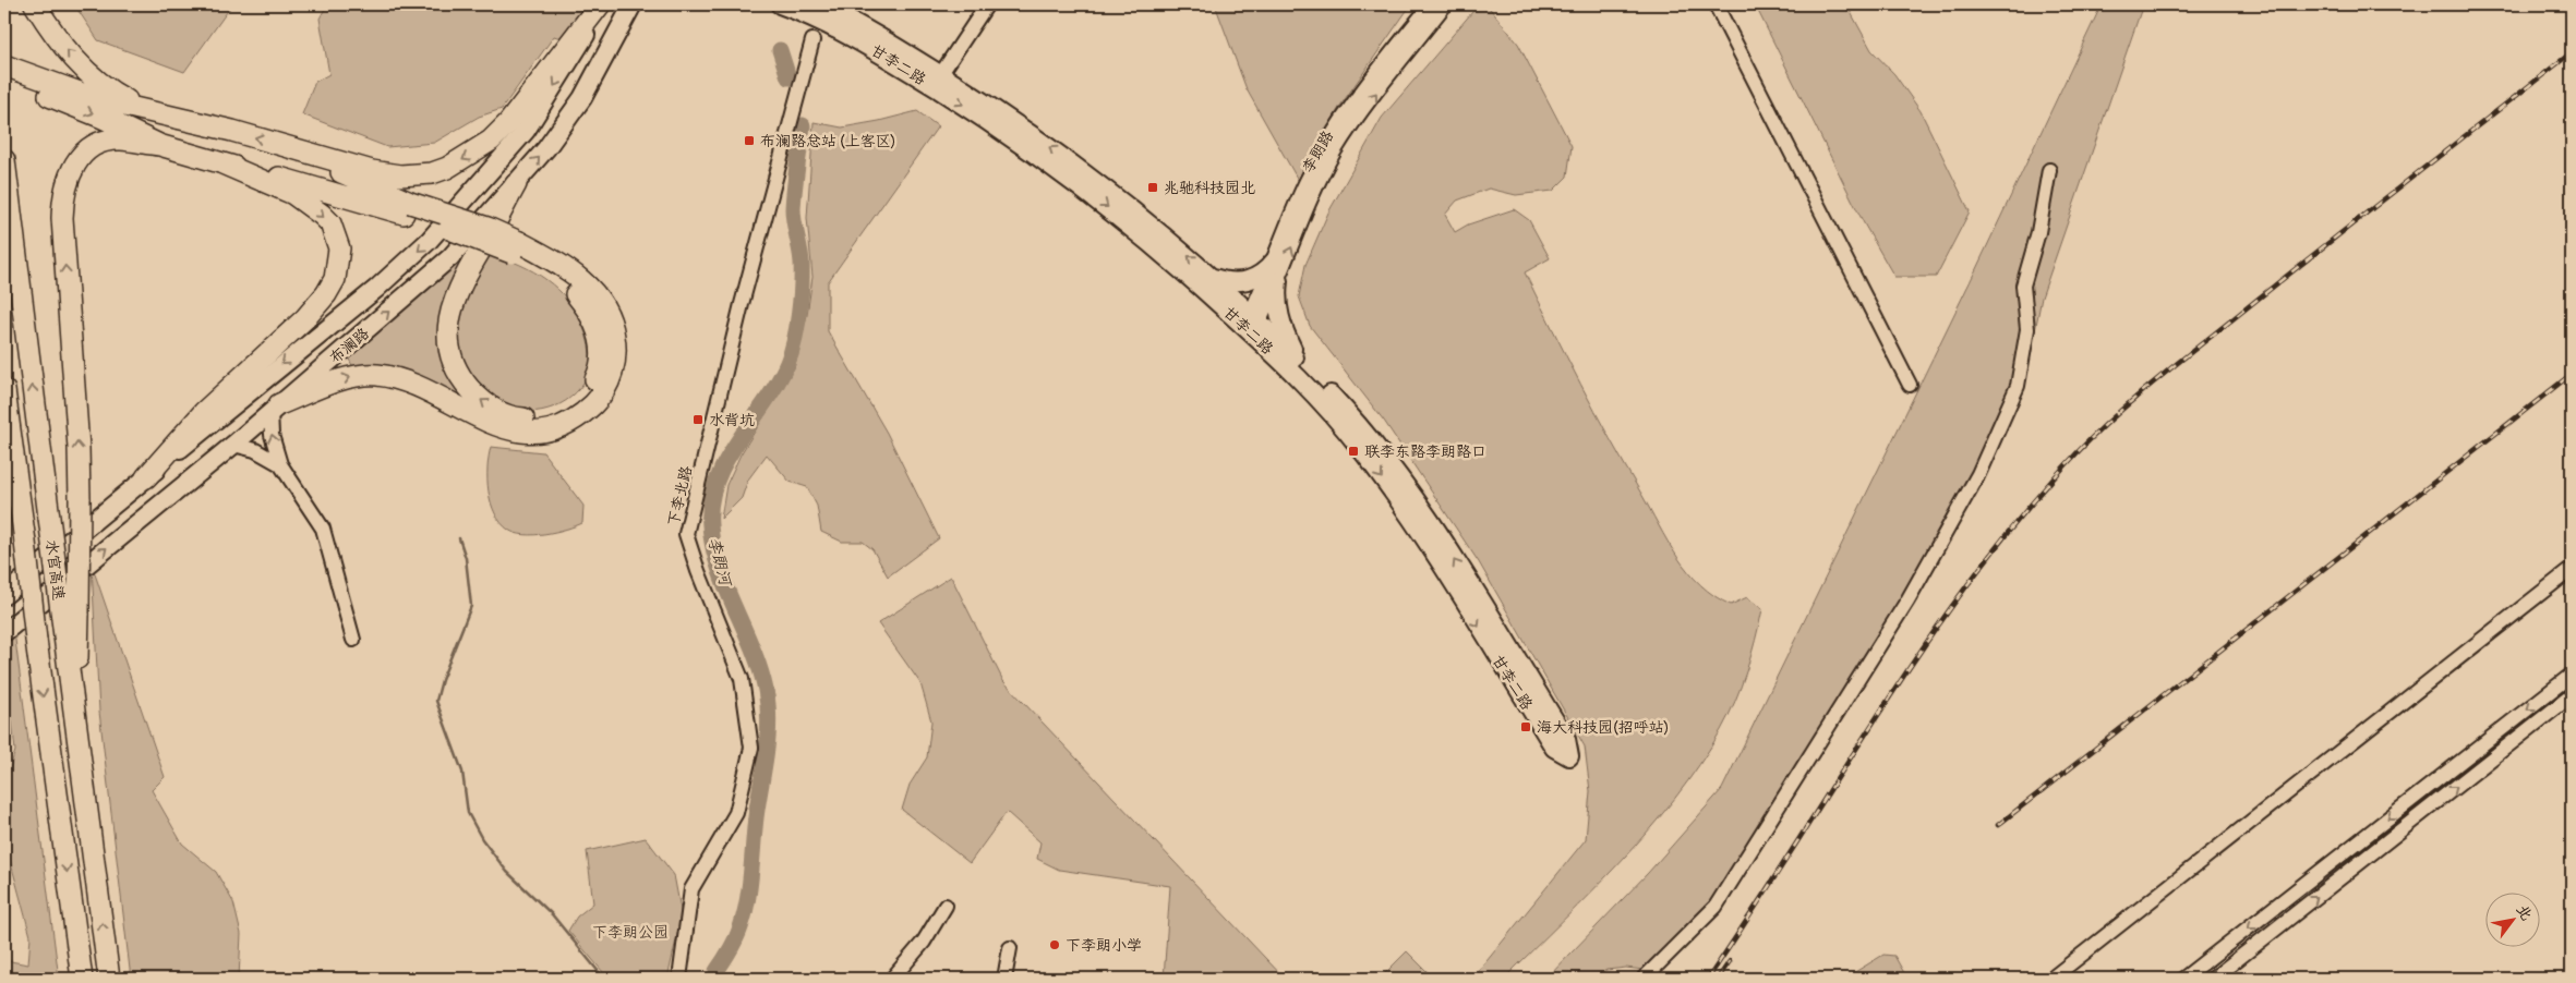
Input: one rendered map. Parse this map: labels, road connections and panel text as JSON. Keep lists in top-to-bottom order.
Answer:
{
  "streets": {
    "highway": ["水官高速"],
    "main road": ["甘李二路", "布澜路"],
    "street": ["李朗路", "下李北路"]
  },
  "crossings": [
    ["甘李二路", "李朗路"]
  ],
  "water": ["李朗河"],
  "parks": ["下李朗公园"],
  "places": {
    "transit": [
      "布澜路总站 (上客区)",
      "兆驰科技园北",
      "水背坑",
      "联李东路李朗路口",
      "海大科技园(招呼站)"
    ],
    "other": ["下李朗小学"]
  },
  "north": "top right"
}
